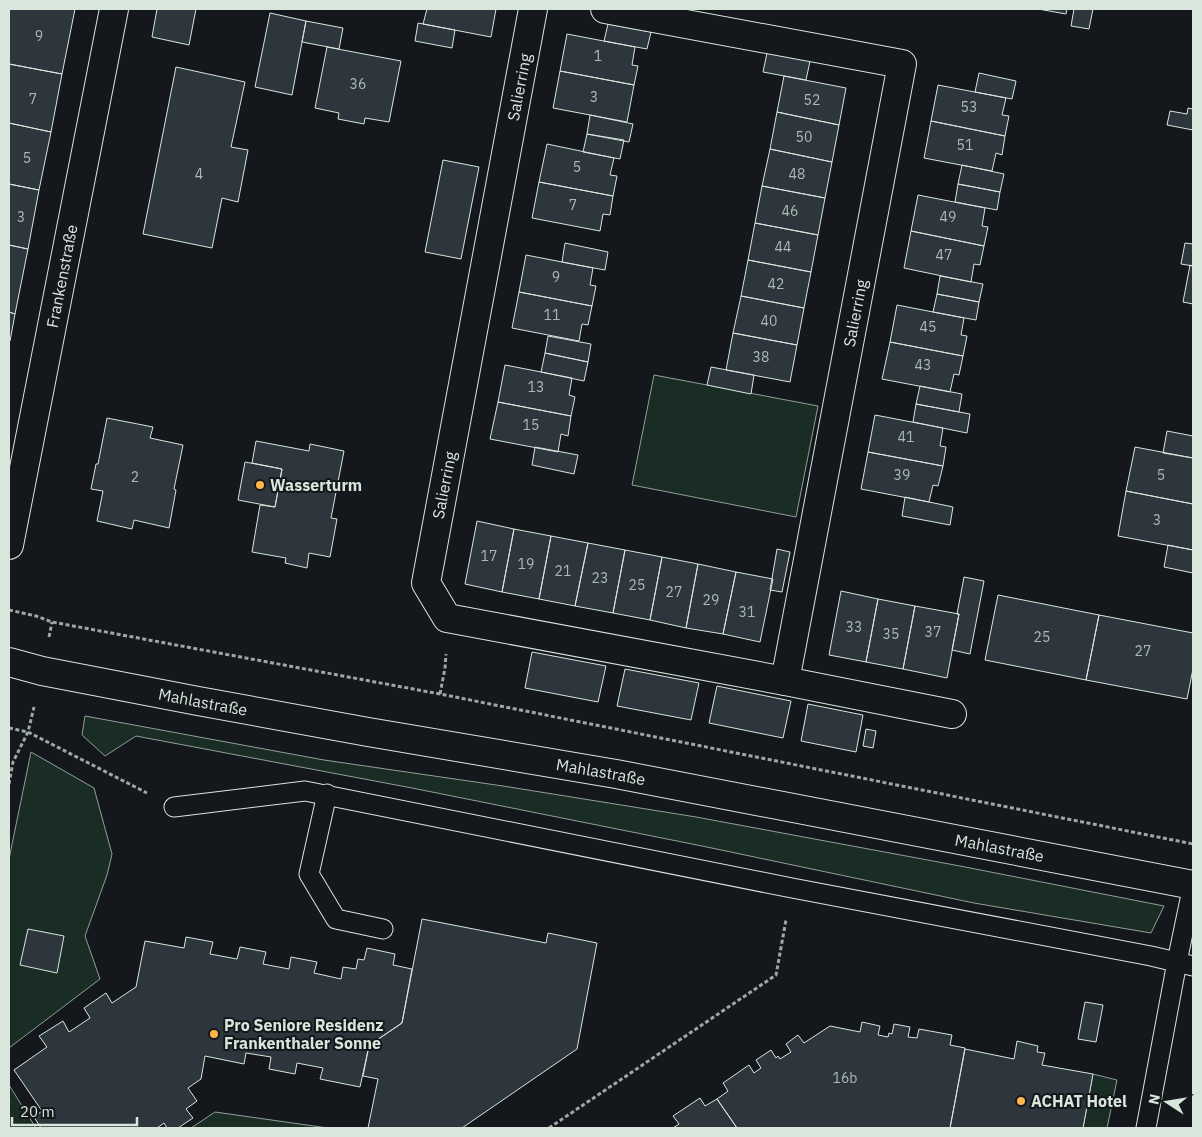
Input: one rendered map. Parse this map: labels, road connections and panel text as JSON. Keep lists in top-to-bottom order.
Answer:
{
  "streets": {
    "street": ["Salierring", "Frankenstraße", "Mahlastraße"]
  },
  "places": ["Wasserturm", "Pro Seniore Residenz Frankenthaler Sonne", "ACHAT Hotel"],
  "house_numbers": [
    "9",
    "1",
    "36",
    "3",
    "7",
    "52",
    "53",
    "50",
    "51",
    "5",
    "5",
    "4",
    "48",
    "7",
    "46",
    "3",
    "49",
    "44",
    "47",
    "9",
    "42",
    "11",
    "40",
    "45",
    "38",
    "43",
    "13",
    "15",
    "41",
    "39",
    "5",
    "2",
    "3",
    "17",
    "19",
    "21",
    "23",
    "25",
    "27",
    "29",
    "31",
    "33",
    "37",
    "35",
    "25",
    "27",
    "16b"
  ],
  "scale_bar": "20 m",
  "north": "left"
}
